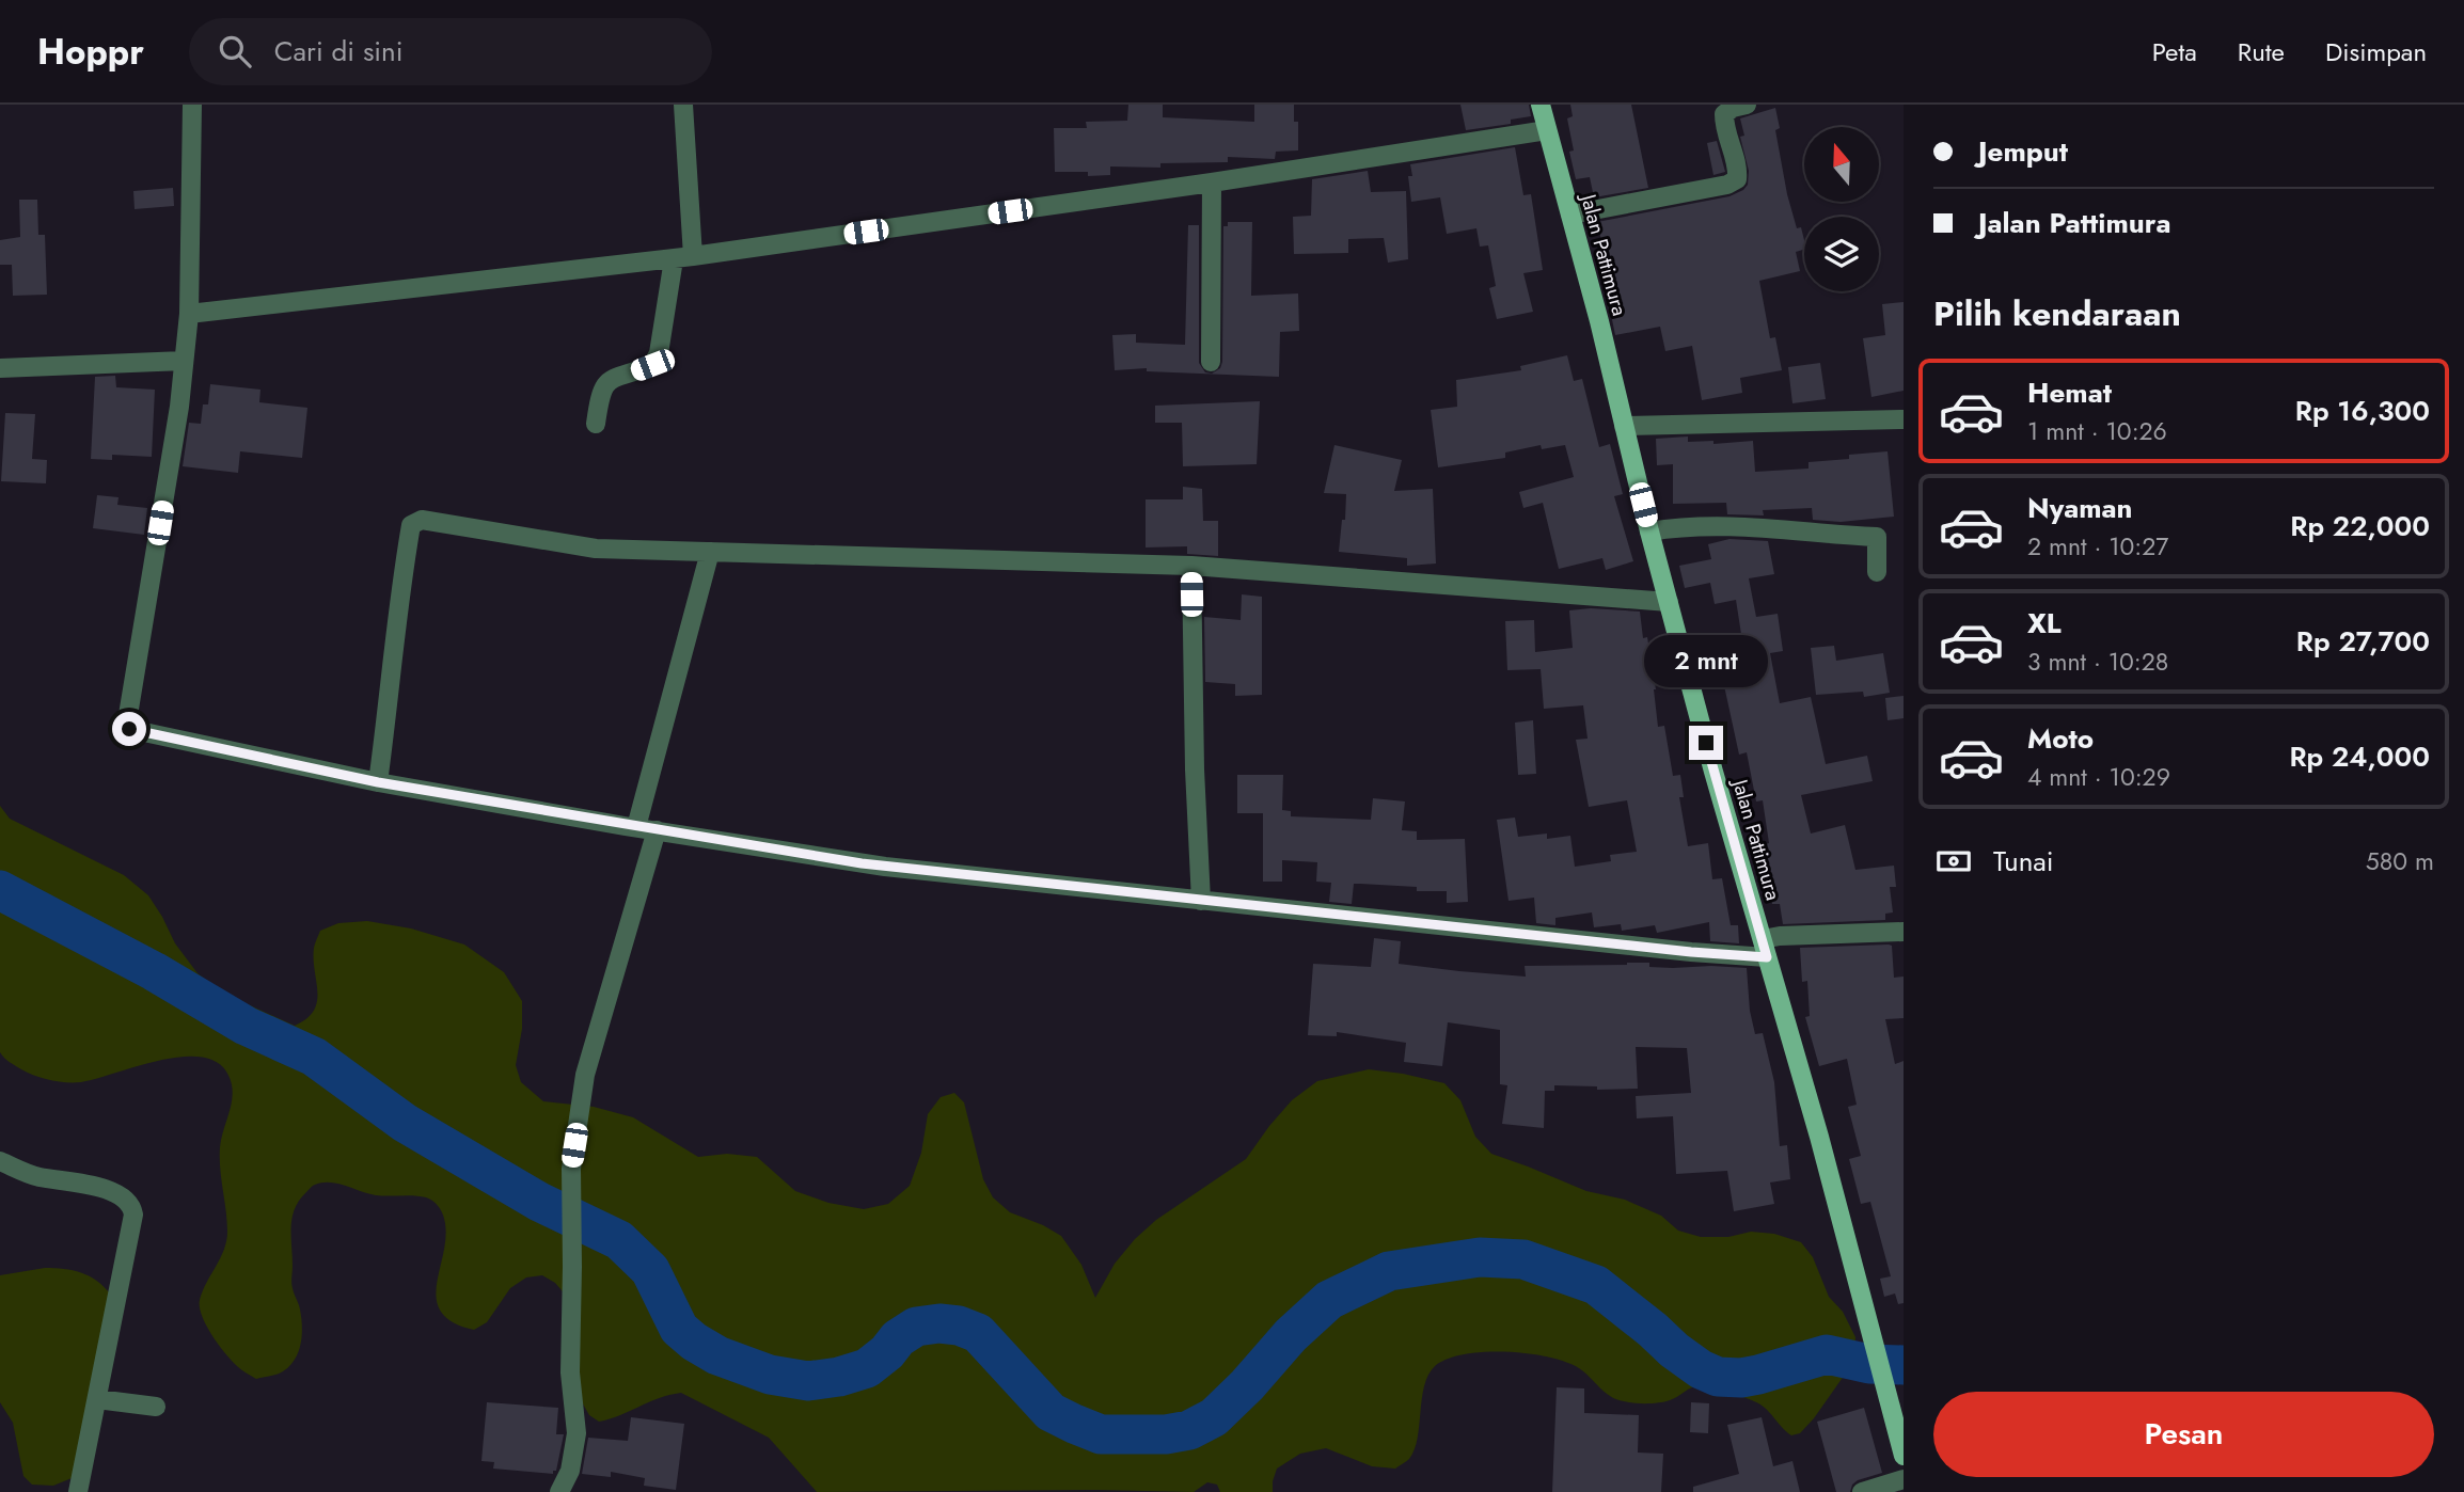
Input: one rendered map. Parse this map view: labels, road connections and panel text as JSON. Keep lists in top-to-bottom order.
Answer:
{
  "streets": {
    "main road": ["Jalan Pattimura"]
  },
  "north": "top",
  "page": {
    "header": "Hoppr",
    "search": "Cari di sini",
    "nav": ["Peta", "Rute", "Disimpan"],
    "banner": ["Jemput", "Jalan Pattimura"],
    "heading": "Pilih kendaraan",
    "list": [
      {
        "name": "Hemat",
        "note": "1 mnt · 10:26",
        "value": "Rp 16,300"
      },
      {
        "name": "Nyaman",
        "note": "2 mnt · 10:27",
        "value": "Rp 22,000"
      },
      {
        "name": "XL",
        "note": "3 mnt · 10:28",
        "value": "Rp 27,700"
      },
      {
        "name": "Moto",
        "note": "4 mnt · 10:29",
        "value": "Rp 24,000"
      }
    ],
    "bubble": "2 mnt",
    "pay": ["Tunai", "580 m"],
    "buttons": "Pesan"
  }
}
